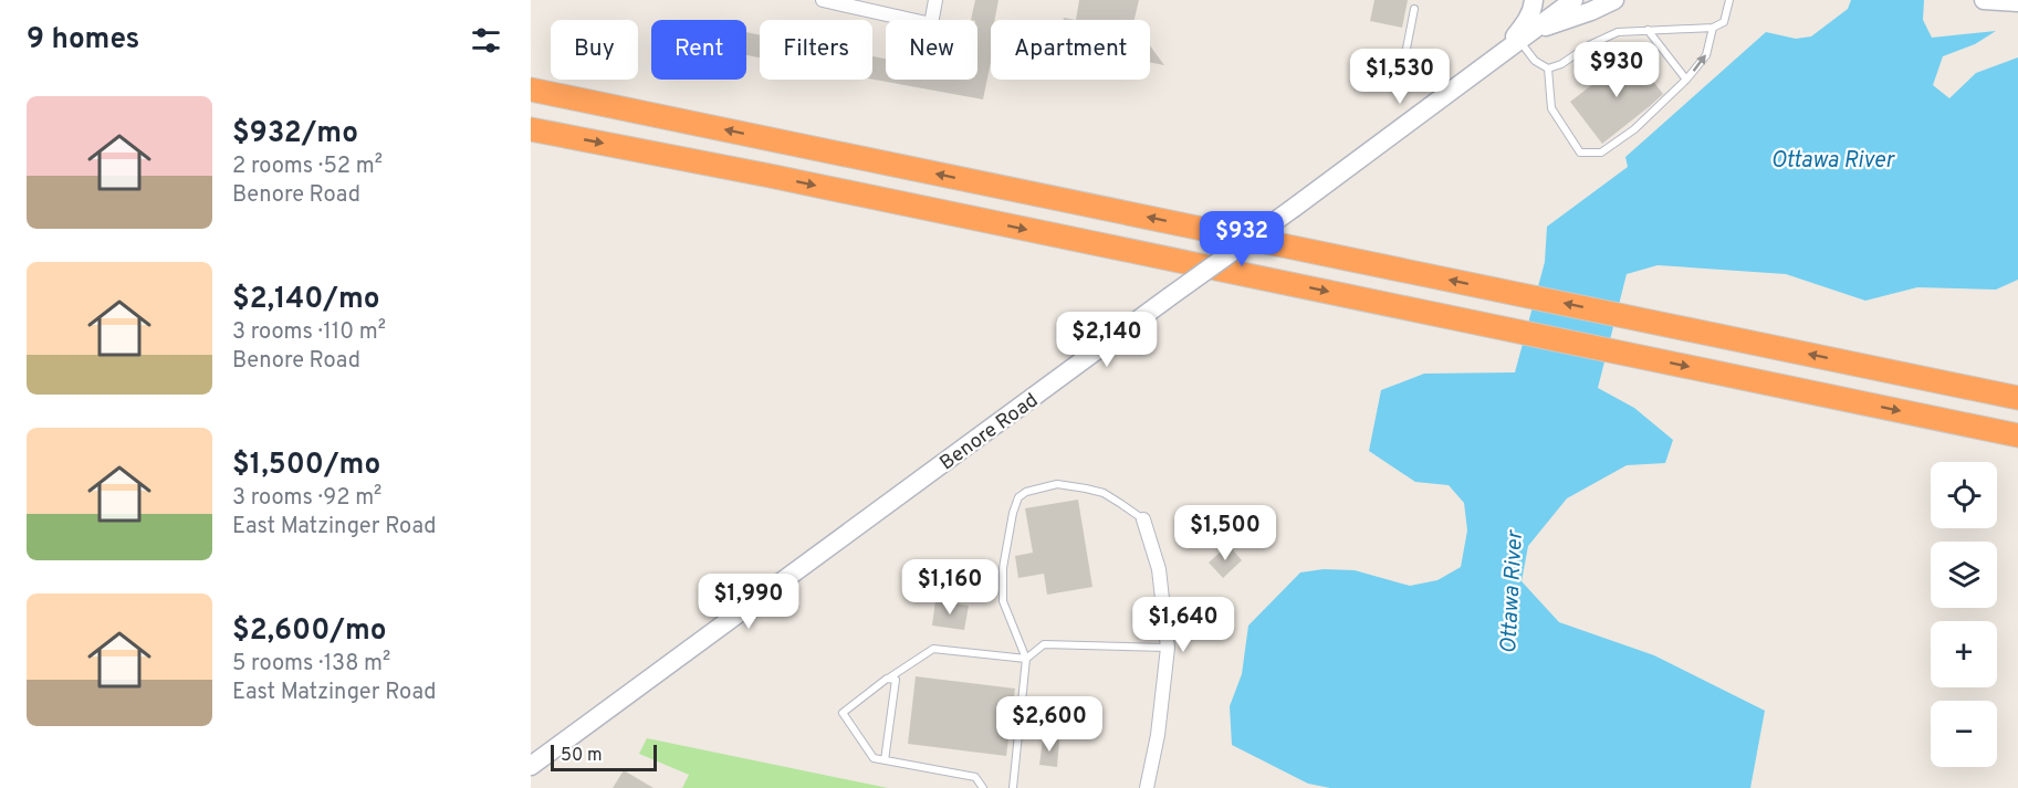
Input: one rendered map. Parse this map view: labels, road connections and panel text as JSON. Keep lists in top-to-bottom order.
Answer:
{
  "streets": {
    "main road": ["Benore Road"]
  },
  "water": ["Ottawa River"],
  "scale_bar": "50 m",
  "page": {
    "heading": "9 homes",
    "chip": [
      "Buy",
      "Rent",
      "Filters",
      "New",
      "Apartment"
    ],
    "price": [
      "$930",
      "$1,530",
      "$932",
      "$2,140",
      "$1,500",
      "$1,160",
      "$1,990",
      "$1,640",
      "$2,600"
    ],
    "list": [
      {
        "name": "$932/mo",
        "note": "2 rooms · 52 m² · Benore Road"
      },
      {
        "name": "$2,140/mo",
        "note": "3 rooms · 110 m² · Benore Road"
      },
      {
        "name": "$1,500/mo",
        "note": "3 rooms · 92 m² · East Matzinger Road"
      },
      {
        "name": "$2,600/mo",
        "note": "5 rooms · 138 m² · East Matzinger Road"
      }
    ],
    "map_buttons": ["+", "−"],
    "scale": "50 m"
  }
}
